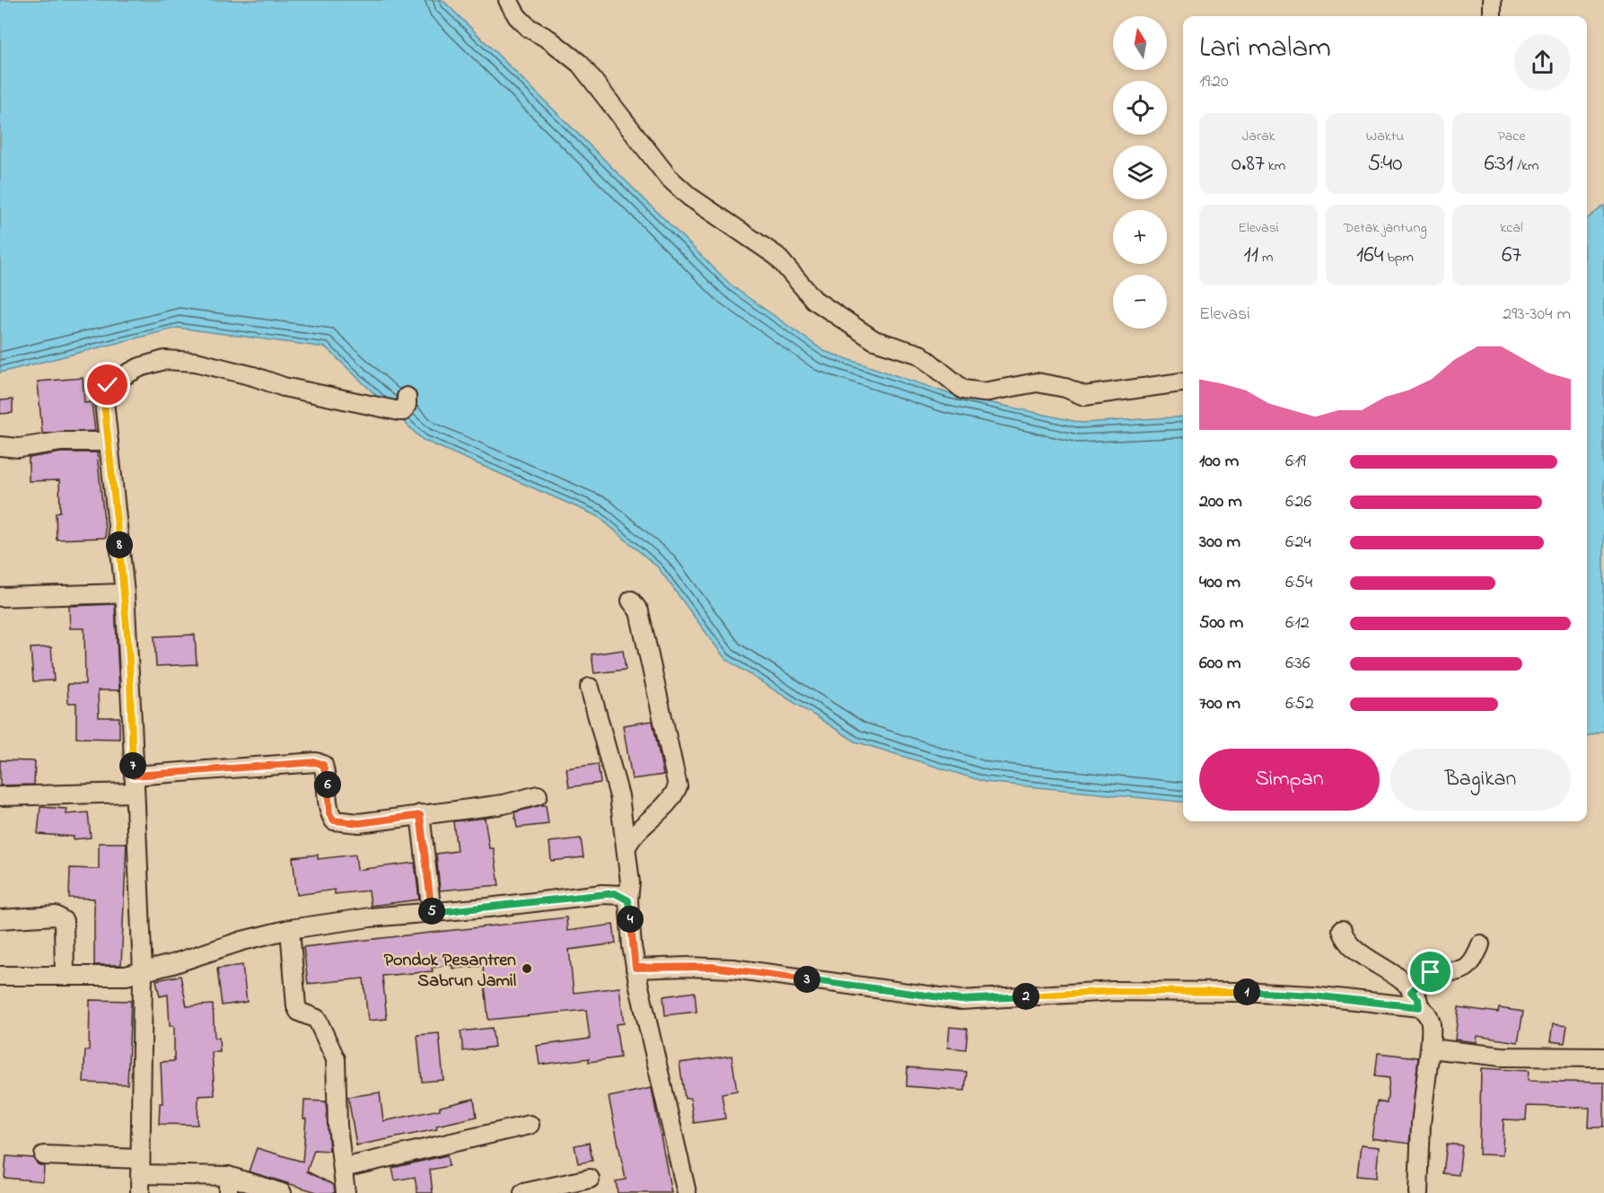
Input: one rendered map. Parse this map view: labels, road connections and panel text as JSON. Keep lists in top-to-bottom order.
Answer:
{
  "places": ["Pondok Pesantren Sabrun Jamil"],
  "north": "top",
  "page": {
    "map_buttons": ["+", "−"],
    "heading": ["Lari malam", "19:20"],
    "stats": [
      ["Jarak", "0.87 km"],
      ["Waktu", "5:40"],
      ["Pace", "6:31 /km"],
      ["Elevasi", "11 m"],
      ["Detak jantung", "164 bpm"],
      ["kcal", "67"]
    ],
    "chart": ["Elevasi", "293–304 m"],
    "list": [
      {
        "name": "100 m",
        "note": "6:19"
      },
      {
        "name": "200 m",
        "note": "6:26"
      },
      {
        "name": "300 m",
        "note": "6:24"
      },
      {
        "name": "400 m",
        "note": "6:54"
      },
      {
        "name": "500 m",
        "note": "6:12"
      },
      {
        "name": "600 m",
        "note": "6:36"
      },
      {
        "name": "700 m",
        "note": "6:52"
      }
    ],
    "pins": [
      "8",
      "7",
      "6",
      "5",
      "4",
      "3",
      "1",
      "2"
    ],
    "buttons": ["Simpan", "Bagikan"]
  }
}
